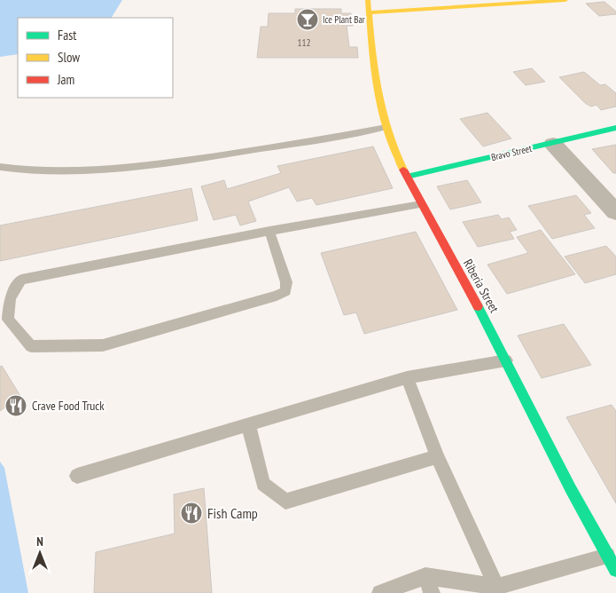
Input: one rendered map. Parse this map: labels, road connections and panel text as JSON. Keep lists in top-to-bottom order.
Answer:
{
  "streets": {
    "street": ["Bravo Street", "Riberia Street"]
  },
  "crossings": [
    ["Bravo Street", "Riberia Street"]
  ],
  "places": {
    "bar": ["Ice Plant Bar"],
    "restaurant": ["Crave Food Truck", "Fish Camp"]
  },
  "house_numbers": ["112"],
  "legend": ["Fast", "Slow", "Jam"],
  "north": "top"
}
